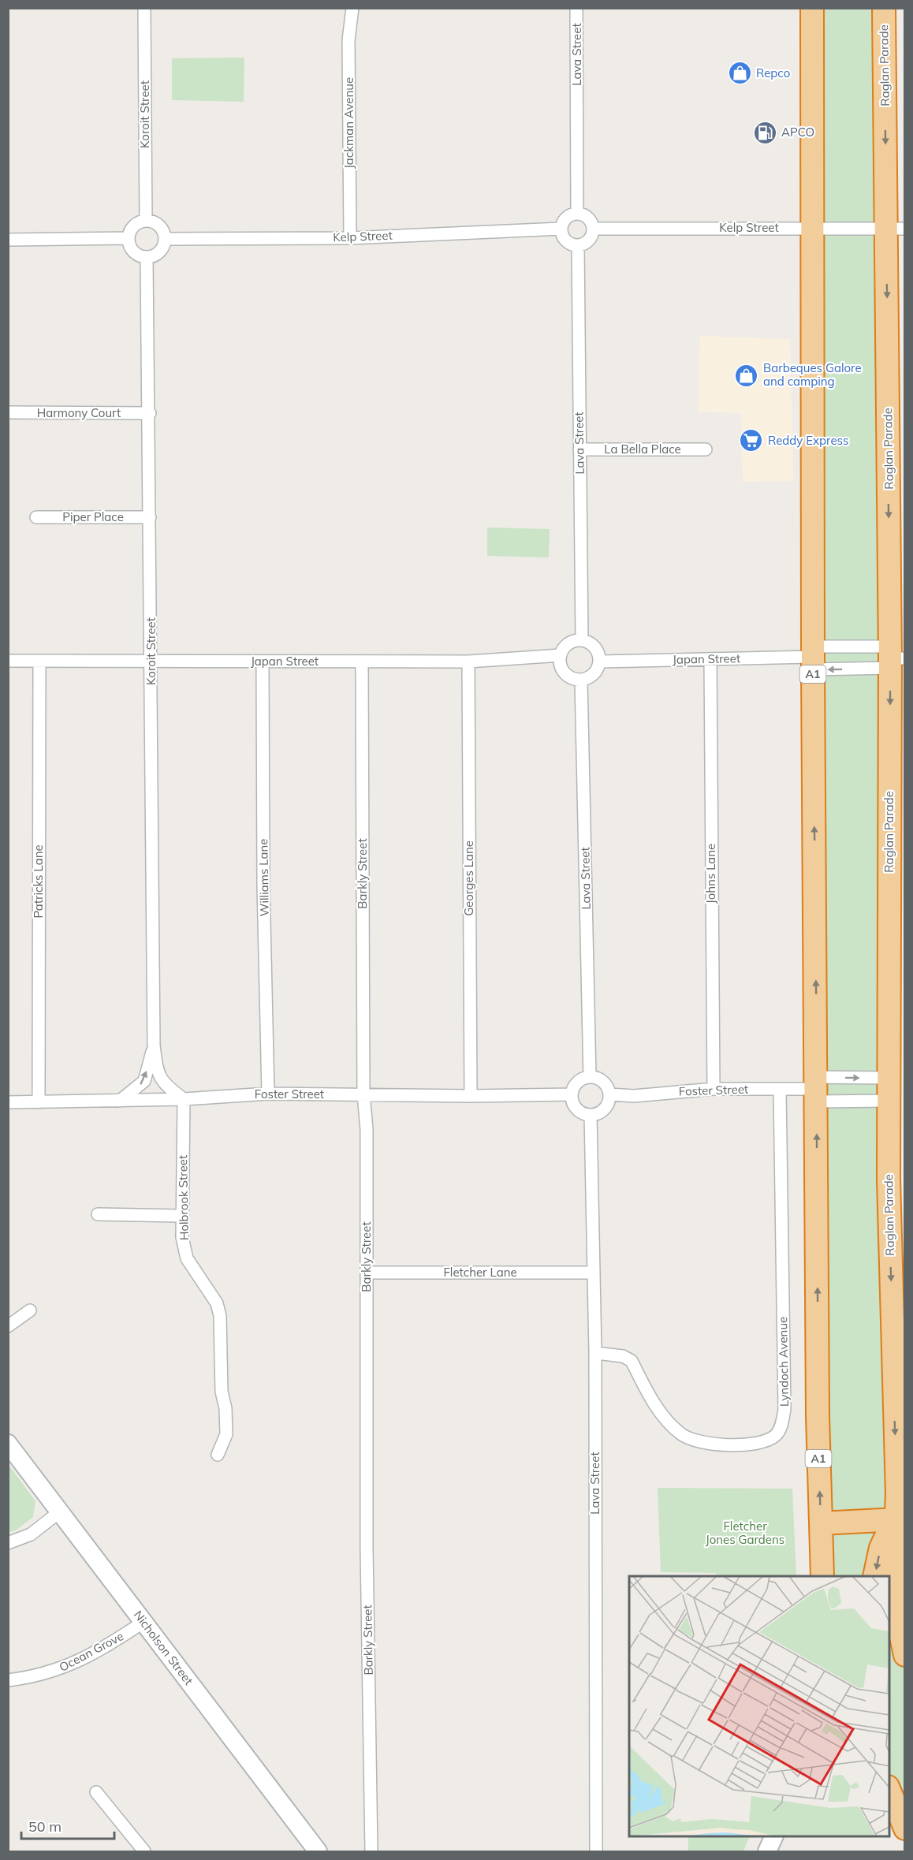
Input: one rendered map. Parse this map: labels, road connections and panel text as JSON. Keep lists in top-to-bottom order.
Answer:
{
  "streets": {
    "highway": ["Raglan Parade", "A1"],
    "street": [
      "Lava Street",
      "Koroit Street",
      "Jackman Avenue",
      "Kelp Street",
      "Harmony Court",
      "La Bella Place",
      "Piper Place",
      "Japan Street",
      "Barkly Street",
      "Johns Lane",
      "Williams Lane",
      "Georges Lane",
      "Patricks Lane",
      "Foster Street",
      "Holbrook Street",
      "Fletcher Lane",
      "Lyndoch Avenue",
      "Nicholson Street",
      "Ocean Grove"
    ]
  },
  "crossings": [
    ["Lava Street", "Kelp Street"],
    ["Lava Street", "La Bella Place"],
    ["Lava Street", "Japan Street"],
    ["Lava Street", "Foster Street"],
    ["Lava Street", "Fletcher Lane"],
    ["Lava Street", "Lyndoch Avenue"],
    ["Raglan Parade", "Kelp Street"],
    ["Raglan Parade", "Japan Street"],
    ["Koroit Street", "Kelp Street"],
    ["Koroit Street", "Harmony Court"],
    ["Koroit Street", "Piper Place"],
    ["Koroit Street", "Japan Street"],
    ["Koroit Street", "Foster Street"],
    ["Koroit Street", "Holbrook Street"],
    ["Jackman Avenue", "Kelp Street"],
    ["Kelp Street", "A1"],
    ["Japan Street", "A1"],
    ["Japan Street", "Barkly Street"],
    ["Japan Street", "Johns Lane"],
    ["Japan Street", "Williams Lane"],
    ["Japan Street", "Georges Lane"],
    ["Japan Street", "Patricks Lane"],
    ["A1", "Foster Street"],
    ["Barkly Street", "Foster Street"],
    ["Barkly Street", "Fletcher Lane"],
    ["Johns Lane", "Foster Street"],
    ["Williams Lane", "Foster Street"],
    ["Georges Lane", "Foster Street"],
    ["Patricks Lane", "Foster Street"],
    ["Foster Street", "Holbrook Street"],
    ["Foster Street", "Lyndoch Avenue"],
    ["Nicholson Street", "Ocean Grove"]
  ],
  "parks": ["Fletcher Jones Gardens"],
  "places": {
    "shop": ["Repco", "Barbeques Galore and camping"],
    "fuel station": ["APCO"],
    "supermarket": ["Reddy Express"]
  },
  "scale_bar": "50 m"
}
